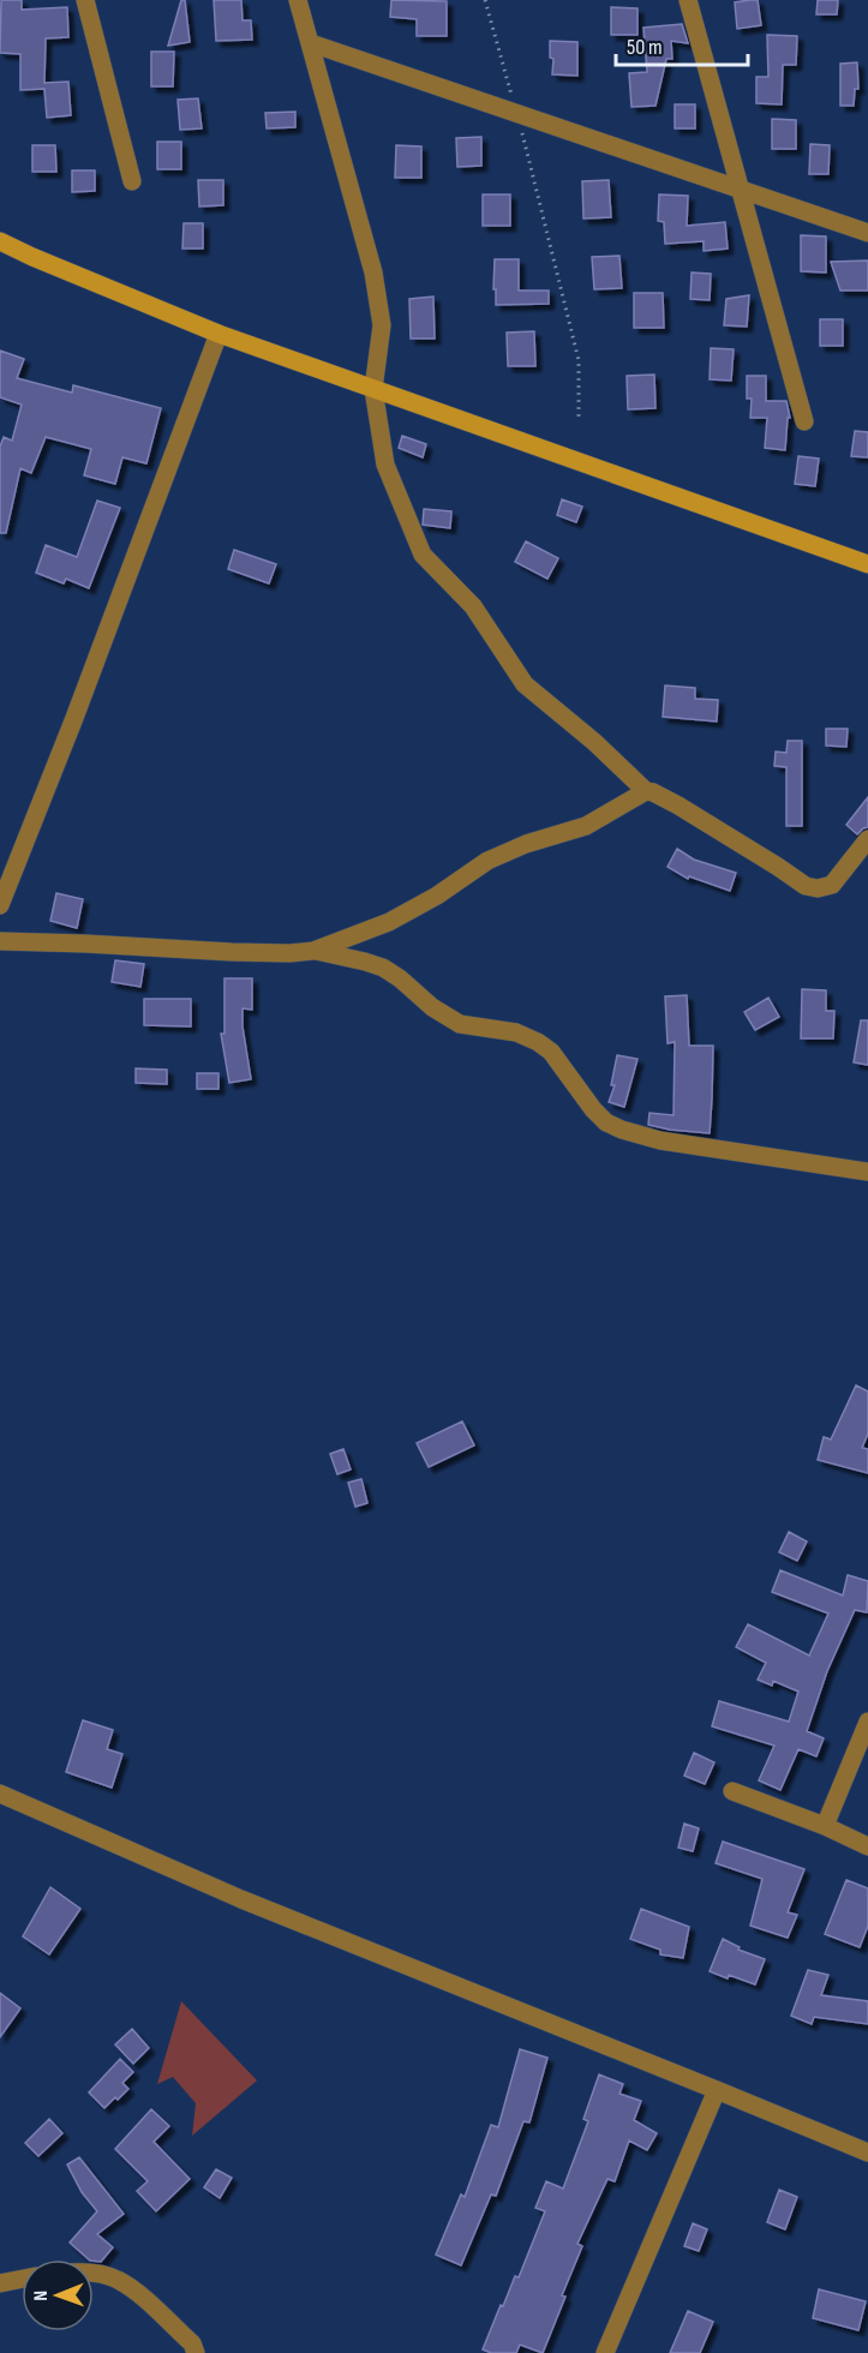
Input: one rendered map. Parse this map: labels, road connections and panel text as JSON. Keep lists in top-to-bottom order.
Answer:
{
  "scale_bar": "50 m",
  "north": "left"
}
